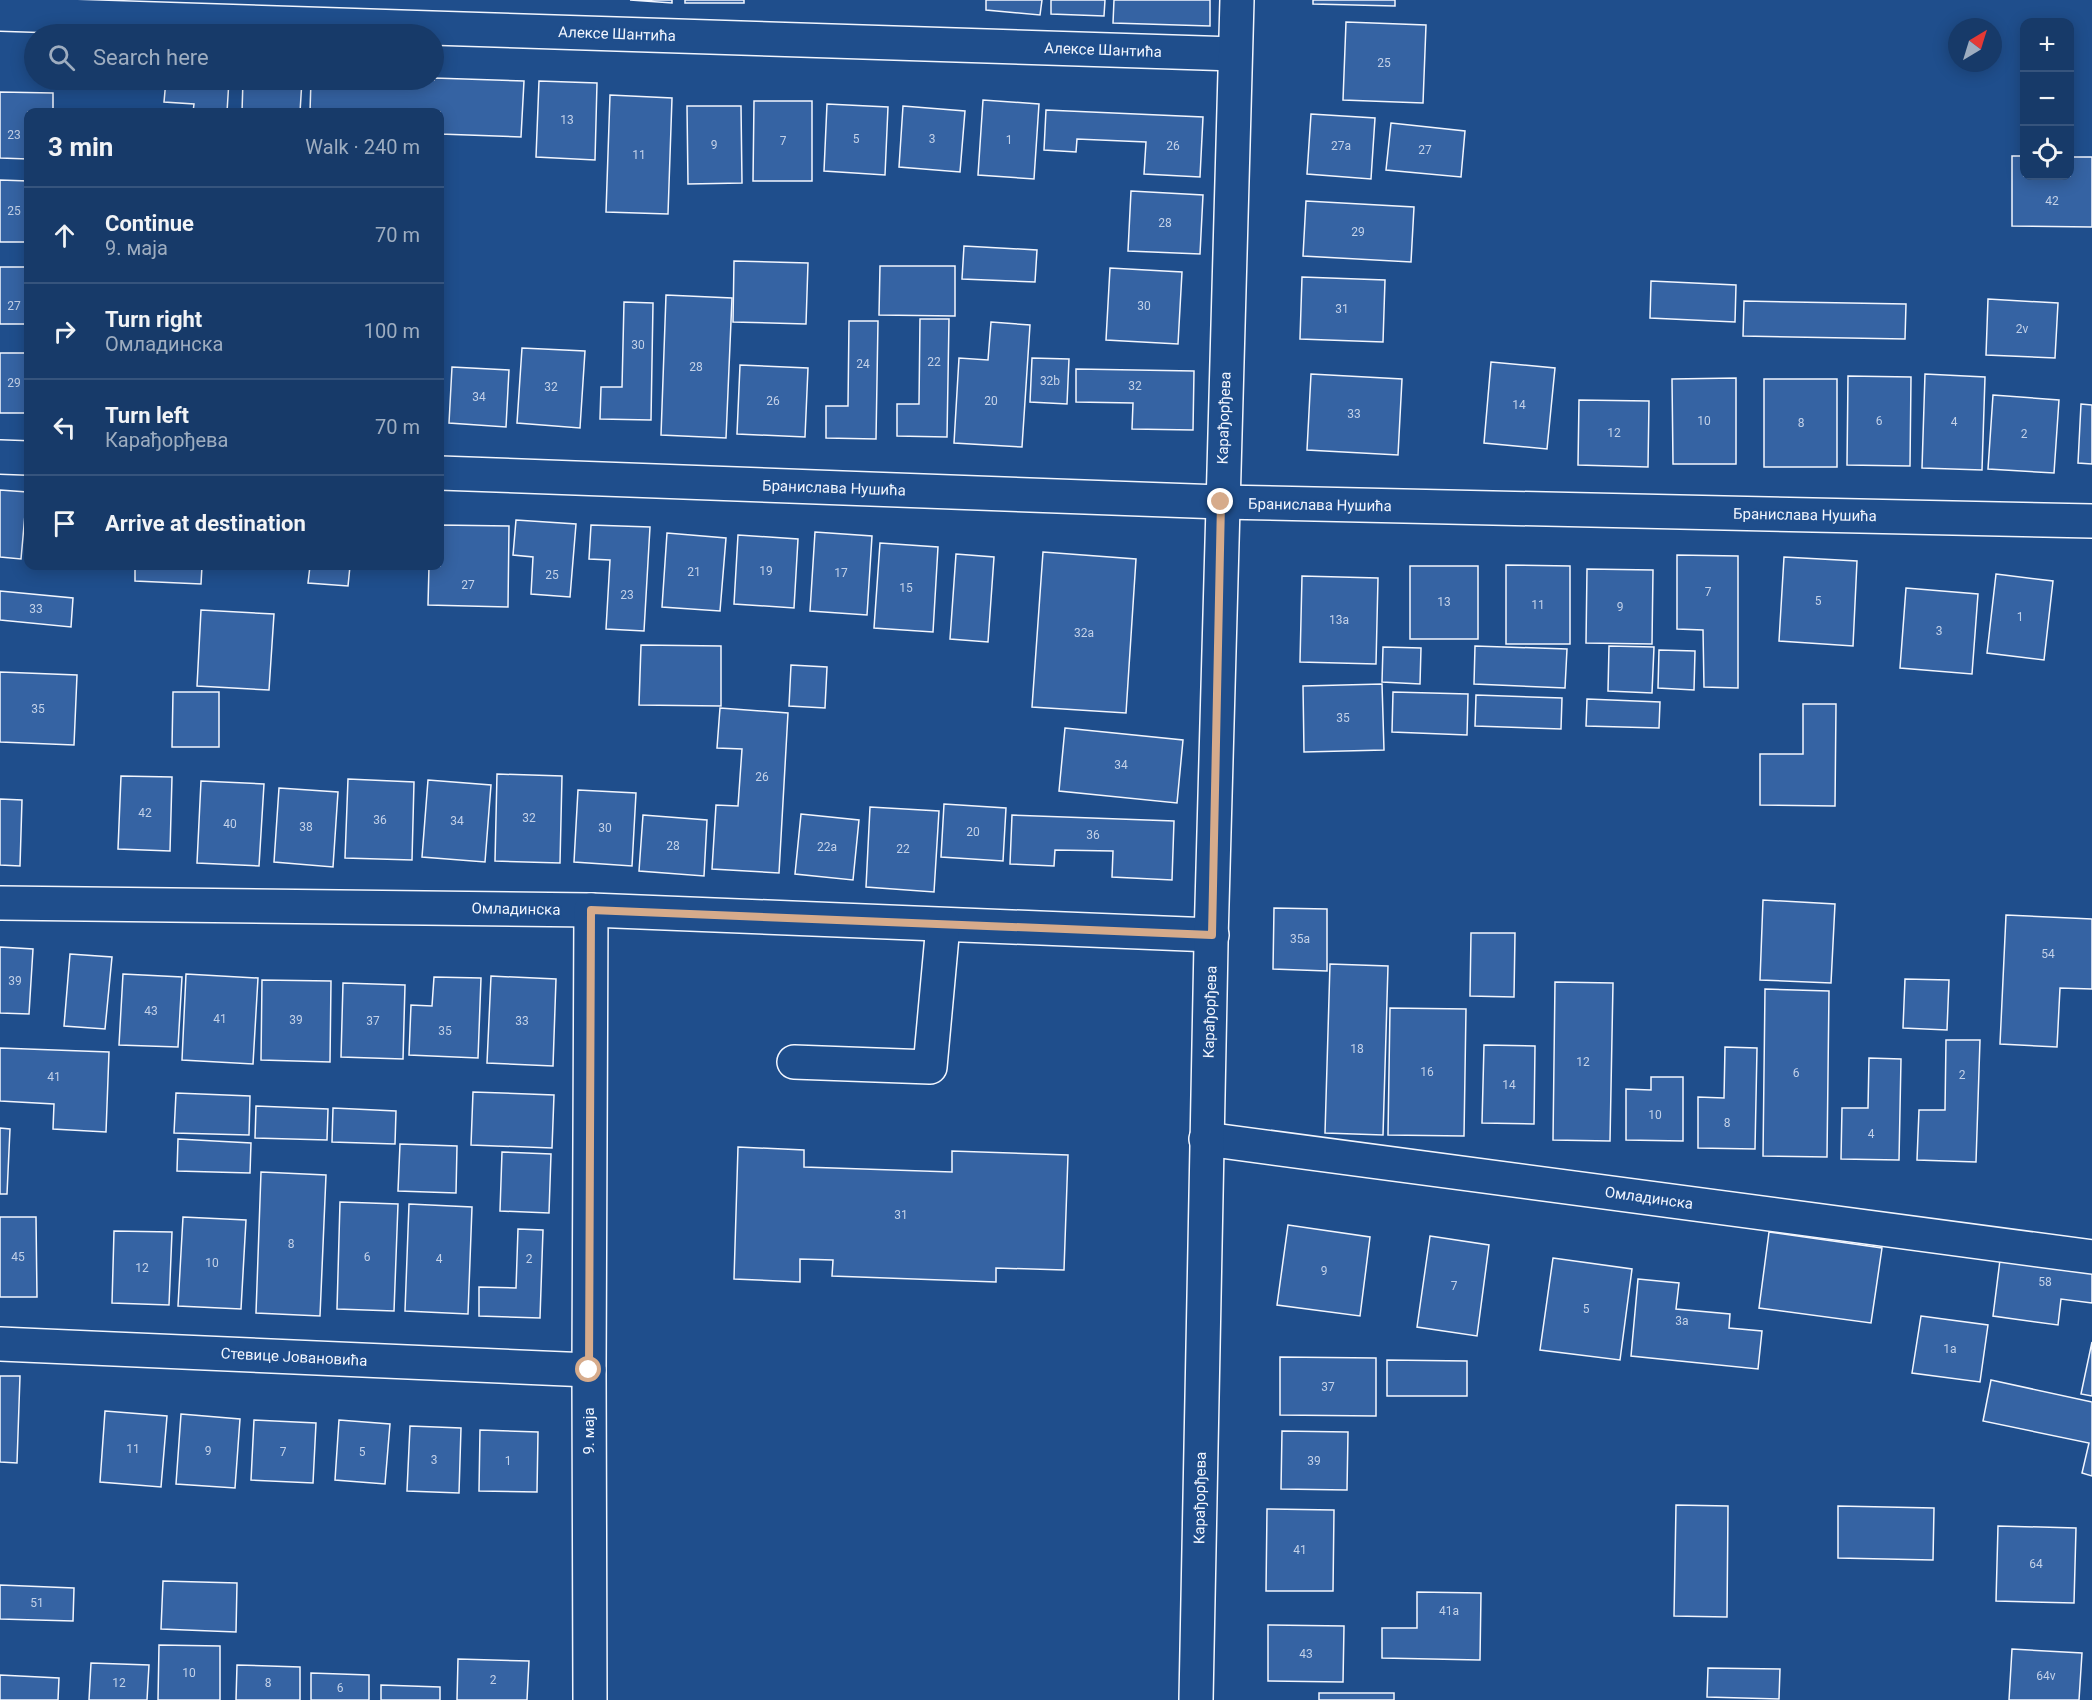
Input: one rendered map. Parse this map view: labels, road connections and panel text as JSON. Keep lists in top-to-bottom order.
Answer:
{
  "streets": {
    "street": [
      "Алексе Шантића",
      "Карађорђева",
      "Бранислава Нушића",
      "Омладинска",
      "Стевице Јовановића",
      "9. маја"
    ]
  },
  "crossings": [
    ["Алексе Шантића", "Карађорђева"],
    ["Карађорђева", "Бранислава Нушића"],
    ["Карађорђева", "Омладинска"],
    ["Омладинска", "9. маја"],
    ["Стевице Јовановића", "9. маја"]
  ],
  "house_numbers": [
    "25",
    "13",
    "23",
    "5",
    "3",
    "1",
    "7",
    "9",
    "26",
    "27a",
    "27",
    "11",
    "42",
    "25",
    "28",
    "29",
    "27",
    "30",
    "31",
    "2v",
    "30",
    "22",
    "24",
    "28",
    "32b",
    "29",
    "32",
    "32",
    "34",
    "26",
    "20",
    "14",
    "33",
    "10",
    "6",
    "4",
    "8",
    "12",
    "2",
    "19",
    "21",
    "17",
    "25",
    "27",
    "15",
    "7",
    "23",
    "5",
    "13",
    "11",
    "9",
    "33",
    "1",
    "13a",
    "3",
    "32a",
    "35",
    "35",
    "34",
    "26",
    "42",
    "32",
    "36",
    "34",
    "40",
    "38",
    "30",
    "20",
    "36",
    "28",
    "22a",
    "22",
    "35a",
    "54",
    "39",
    "43",
    "41",
    "39",
    "37",
    "33",
    "35",
    "18",
    "12",
    "16",
    "6",
    "2",
    "41",
    "14",
    "10",
    "8",
    "4",
    "31",
    "8",
    "45",
    "6",
    "4",
    "2",
    "10",
    "12",
    "9",
    "58",
    "7",
    "5",
    "3a",
    "1a",
    "37",
    "11",
    "9",
    "7",
    "5",
    "3",
    "1",
    "39",
    "41",
    "64",
    "51",
    "41a",
    "43",
    "10",
    "64v",
    "2",
    "12",
    "8",
    "6"
  ],
  "north": "top right",
  "page": {
    "map_buttons": ["+", "−"],
    "search": "Search here",
    "heading": ["3 min", "Walk · 240 m"],
    "list": [
      ["Continue", "9. маја", "70 m"],
      ["Turn right", "Омладинска", "100 m"],
      ["Turn left", "Карађорђева", "70 m"],
      "Arrive at destination"
    ]
  }
}
